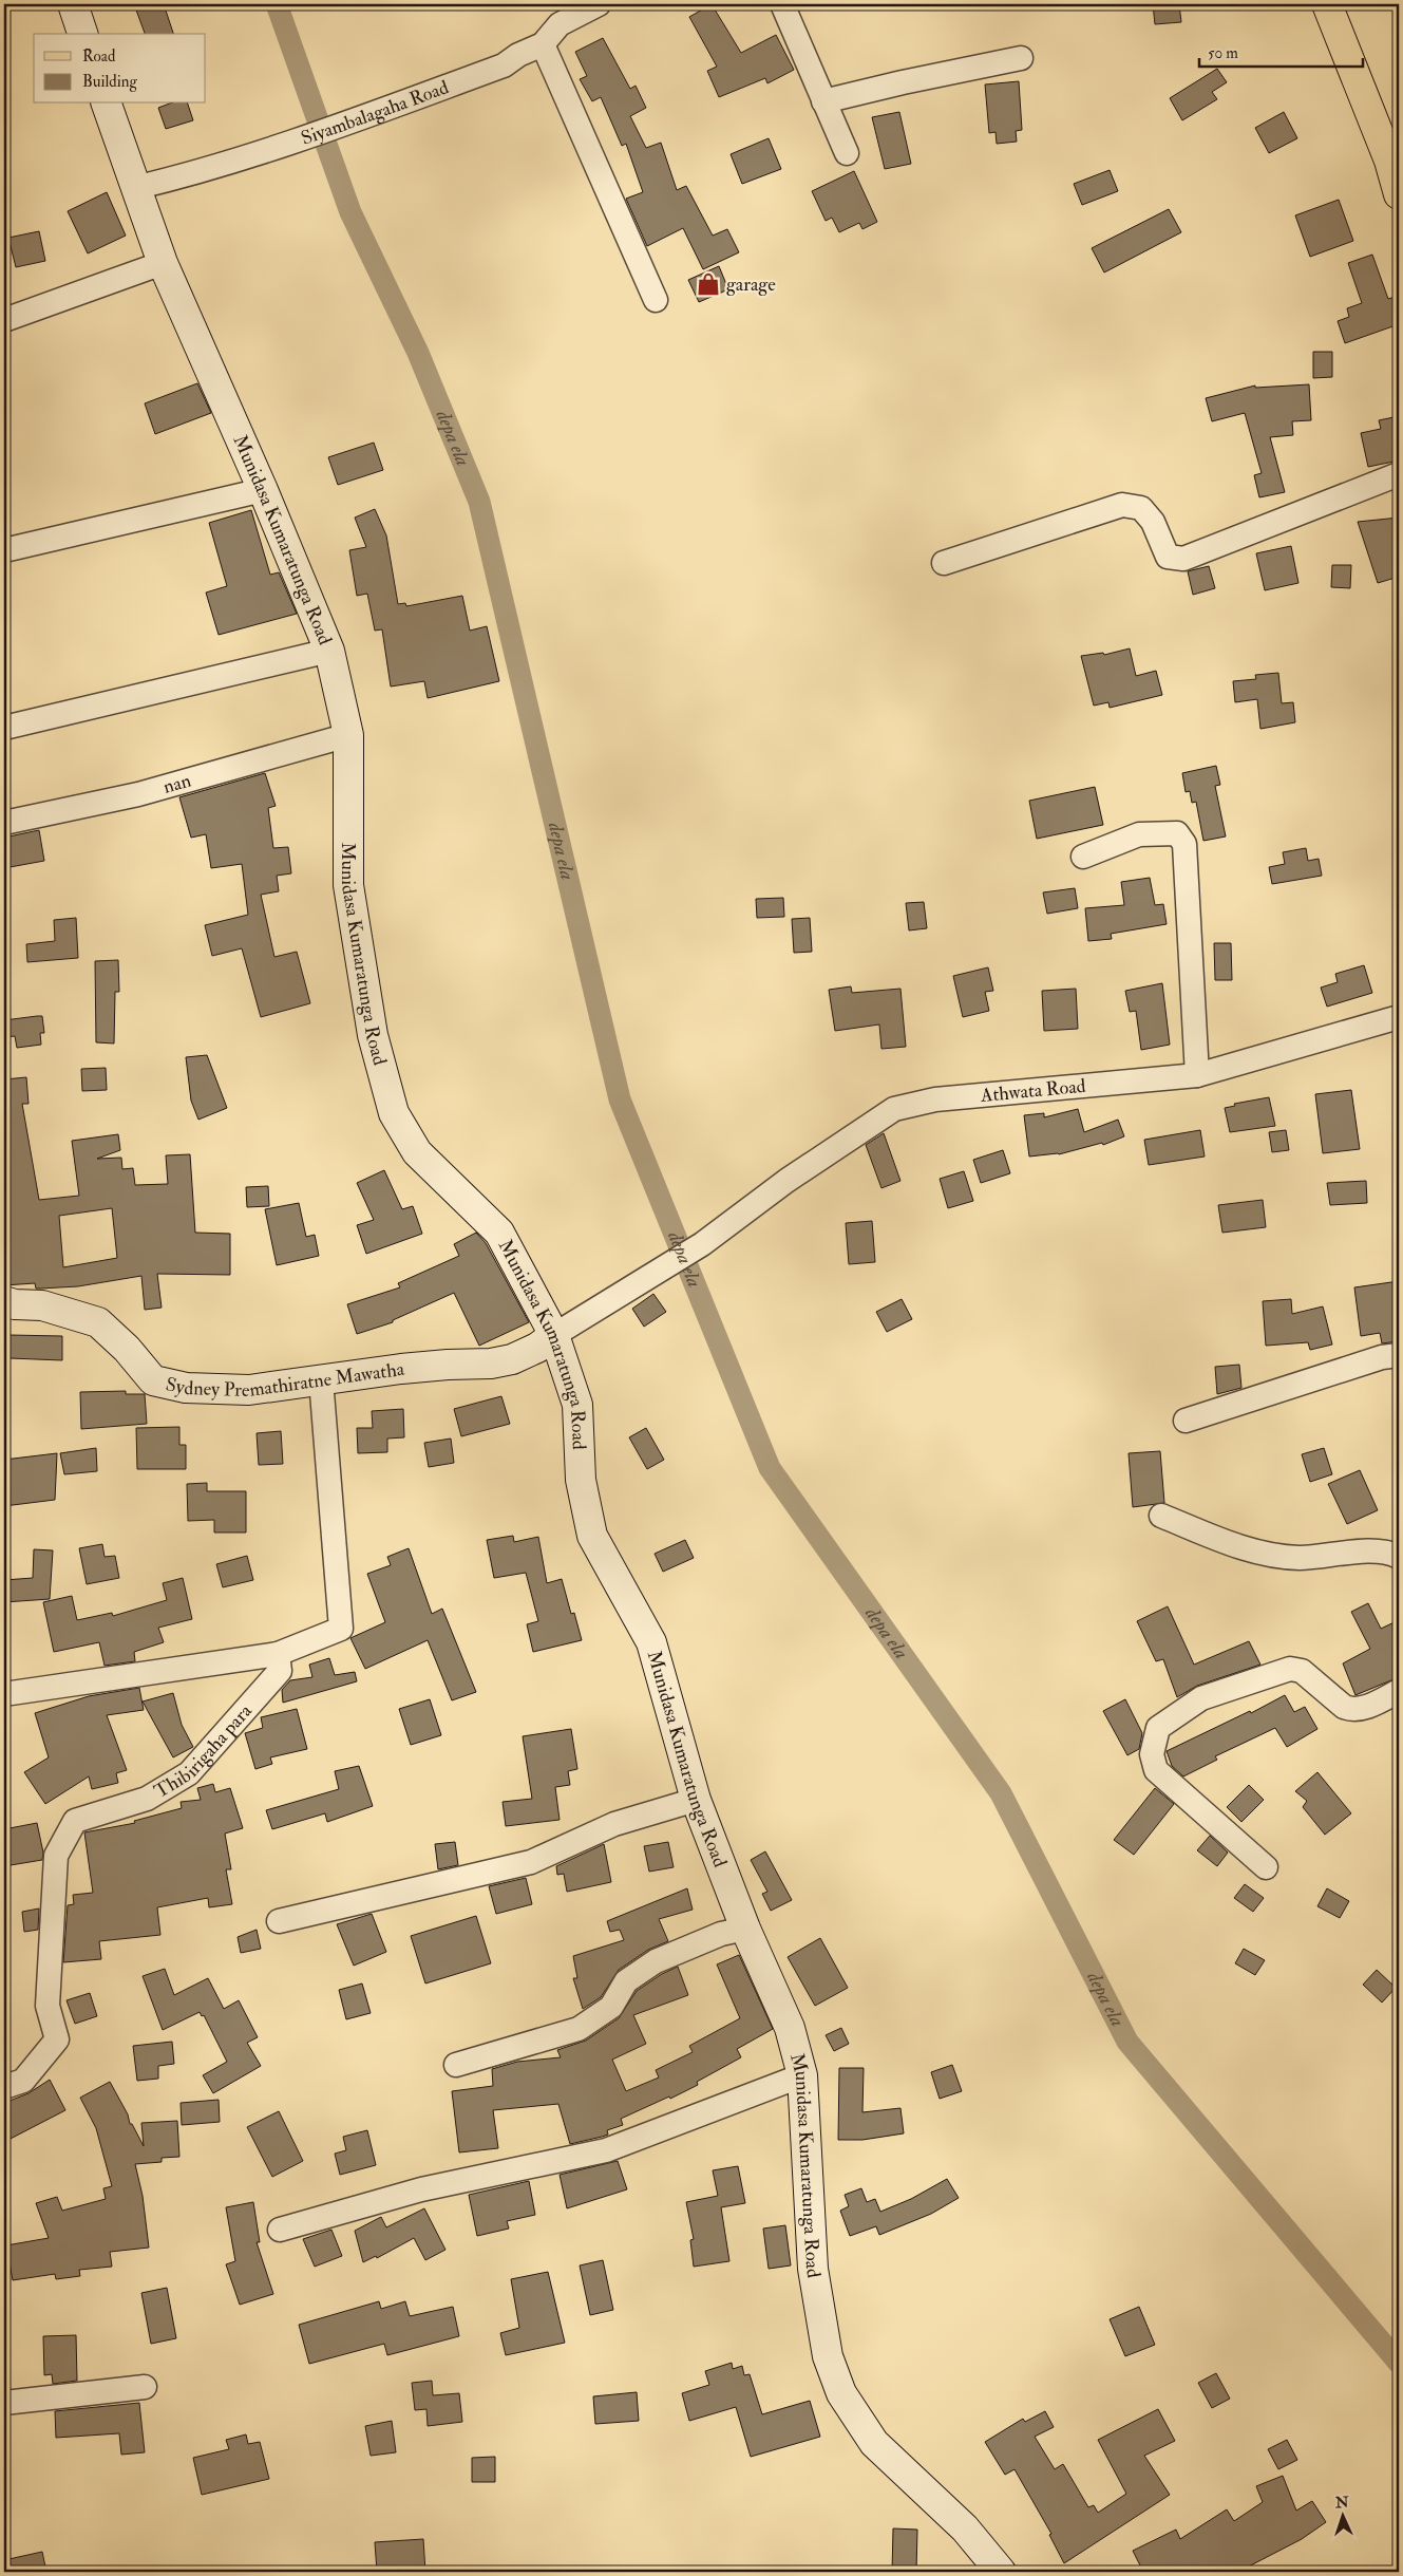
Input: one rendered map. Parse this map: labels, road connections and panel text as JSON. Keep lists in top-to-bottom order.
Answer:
{
  "streets": {
    "street": [
      "Siyambalagaha Road",
      "Munidasa Kumaratunga Road",
      "nan",
      "Athwata Road",
      "Sydney Premathiratne Mawatha",
      "Thibirigaha para"
    ]
  },
  "crossings": [
    ["Siyambalagaha Road", "Munidasa Kumaratunga Road"],
    ["Munidasa Kumaratunga Road", "nan"],
    ["Munidasa Kumaratunga Road", "Athwata Road"],
    ["Munidasa Kumaratunga Road", "Sydney Premathiratne Mawatha"],
    ["Athwata Road", "Sydney Premathiratne Mawatha"]
  ],
  "water": ["depa ela"],
  "places": {
    "shop": ["garage"]
  },
  "legend": ["Road", "Building"],
  "scale_bar": "50 m",
  "north": "top"
}
